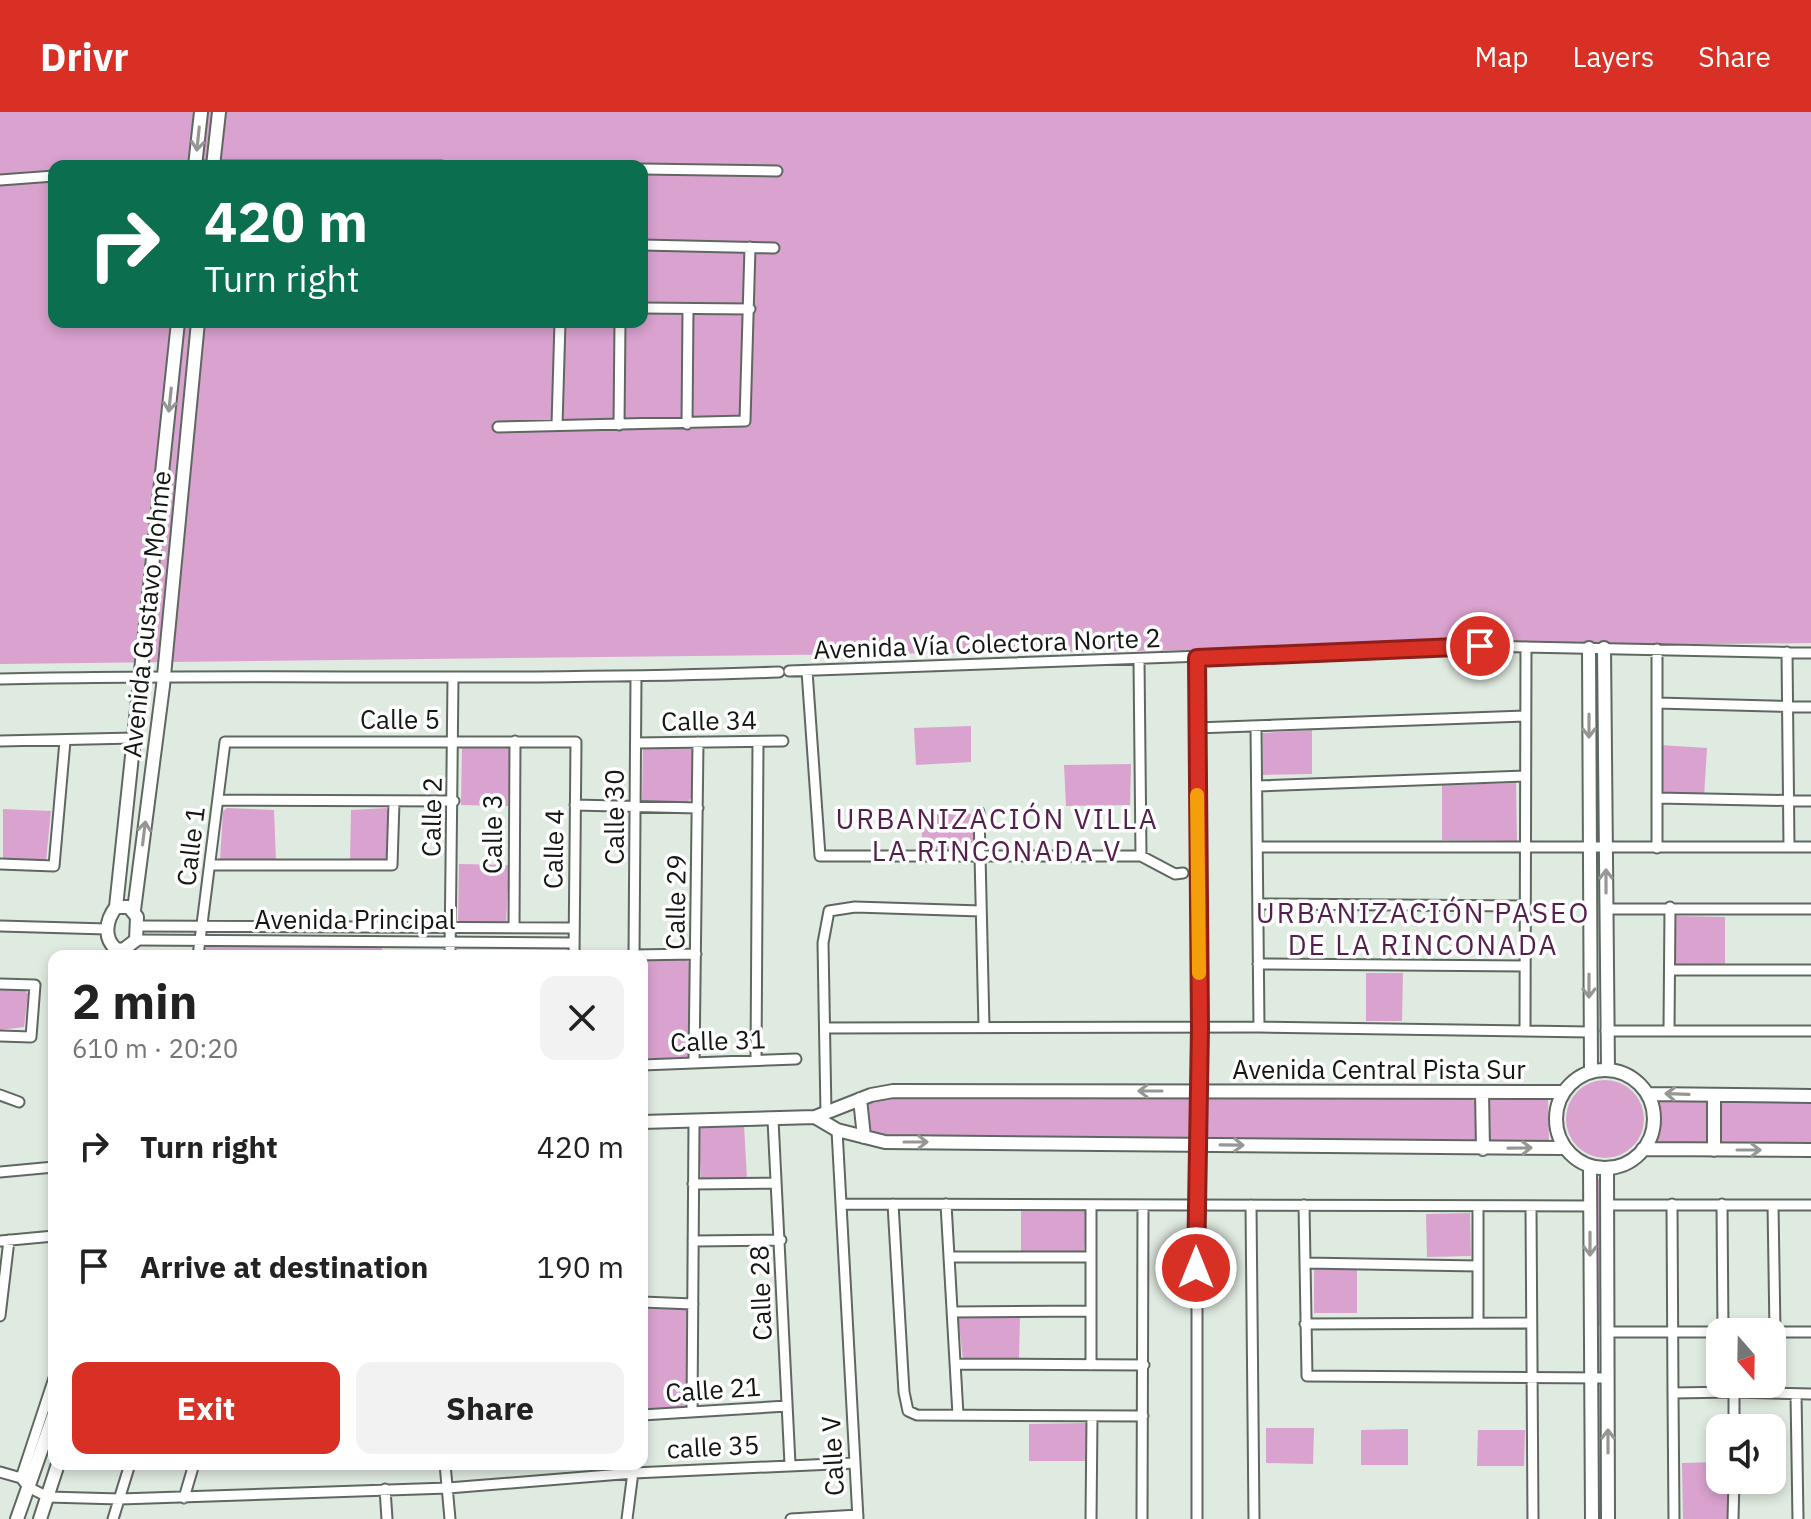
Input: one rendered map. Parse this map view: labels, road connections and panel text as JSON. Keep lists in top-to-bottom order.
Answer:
{
  "streets": {
    "street": [
      "Avenida Gustavo Mohme",
      "Avenida Vía Colectora Norte 2",
      "Calle 5",
      "Calle 34",
      "Calle 2",
      "Calle 30",
      "Calle 3",
      "Calle 1",
      "Calle 4",
      "Calle 29",
      "Avenida Principal",
      "Calle 31",
      "Avenida Central Pista Sur",
      "Calle 28",
      "Calle 21",
      "calle 35",
      "Calle V"
    ]
  },
  "crossings": [
    ["Avenida Gustavo Mohme", "Avenida Vía Colectora Norte 2"],
    ["Avenida Vía Colectora Norte 2", "Calle 2"],
    ["Avenida Vía Colectora Norte 2", "Calle 30"],
    ["Calle 5", "Calle 2"],
    ["Calle 5", "Calle 3"],
    ["Calle 5", "Calle 1"],
    ["Calle 5", "Calle 4"],
    ["Calle 34", "Calle 30"],
    ["Calle 34", "Calle 29"],
    ["Calle 2", "Avenida Principal"],
    ["Calle 3", "Avenida Principal"],
    ["Calle 1", "Avenida Principal"],
    ["Calle 4", "Avenida Principal"],
    ["Calle 29", "Calle 31"],
    ["Avenida Central Pista Sur", "Calle 28"],
    ["Calle 28", "Calle 21"],
    ["Calle 28", "calle 35"],
    ["calle 35", "Calle V"]
  ],
  "districts": ["URBANIZACIÓN VILLA LA RINCONADA V", "URBANIZACIÓN PASEO DE LA RINCONADA"],
  "north": "bottom",
  "page": {
    "header": "Drivr",
    "nav": ["Map", "Layers", "Share"],
    "turn": ["420 m", "Turn right"],
    "heading": ["2 min", "610 m · 20:20"],
    "list": [
      {
        "name": "Turn right",
        "value": "420 m"
      },
      {
        "name": "Arrive at destination",
        "value": "190 m"
      }
    ],
    "buttons": ["Exit", "Share"]
  }
}
